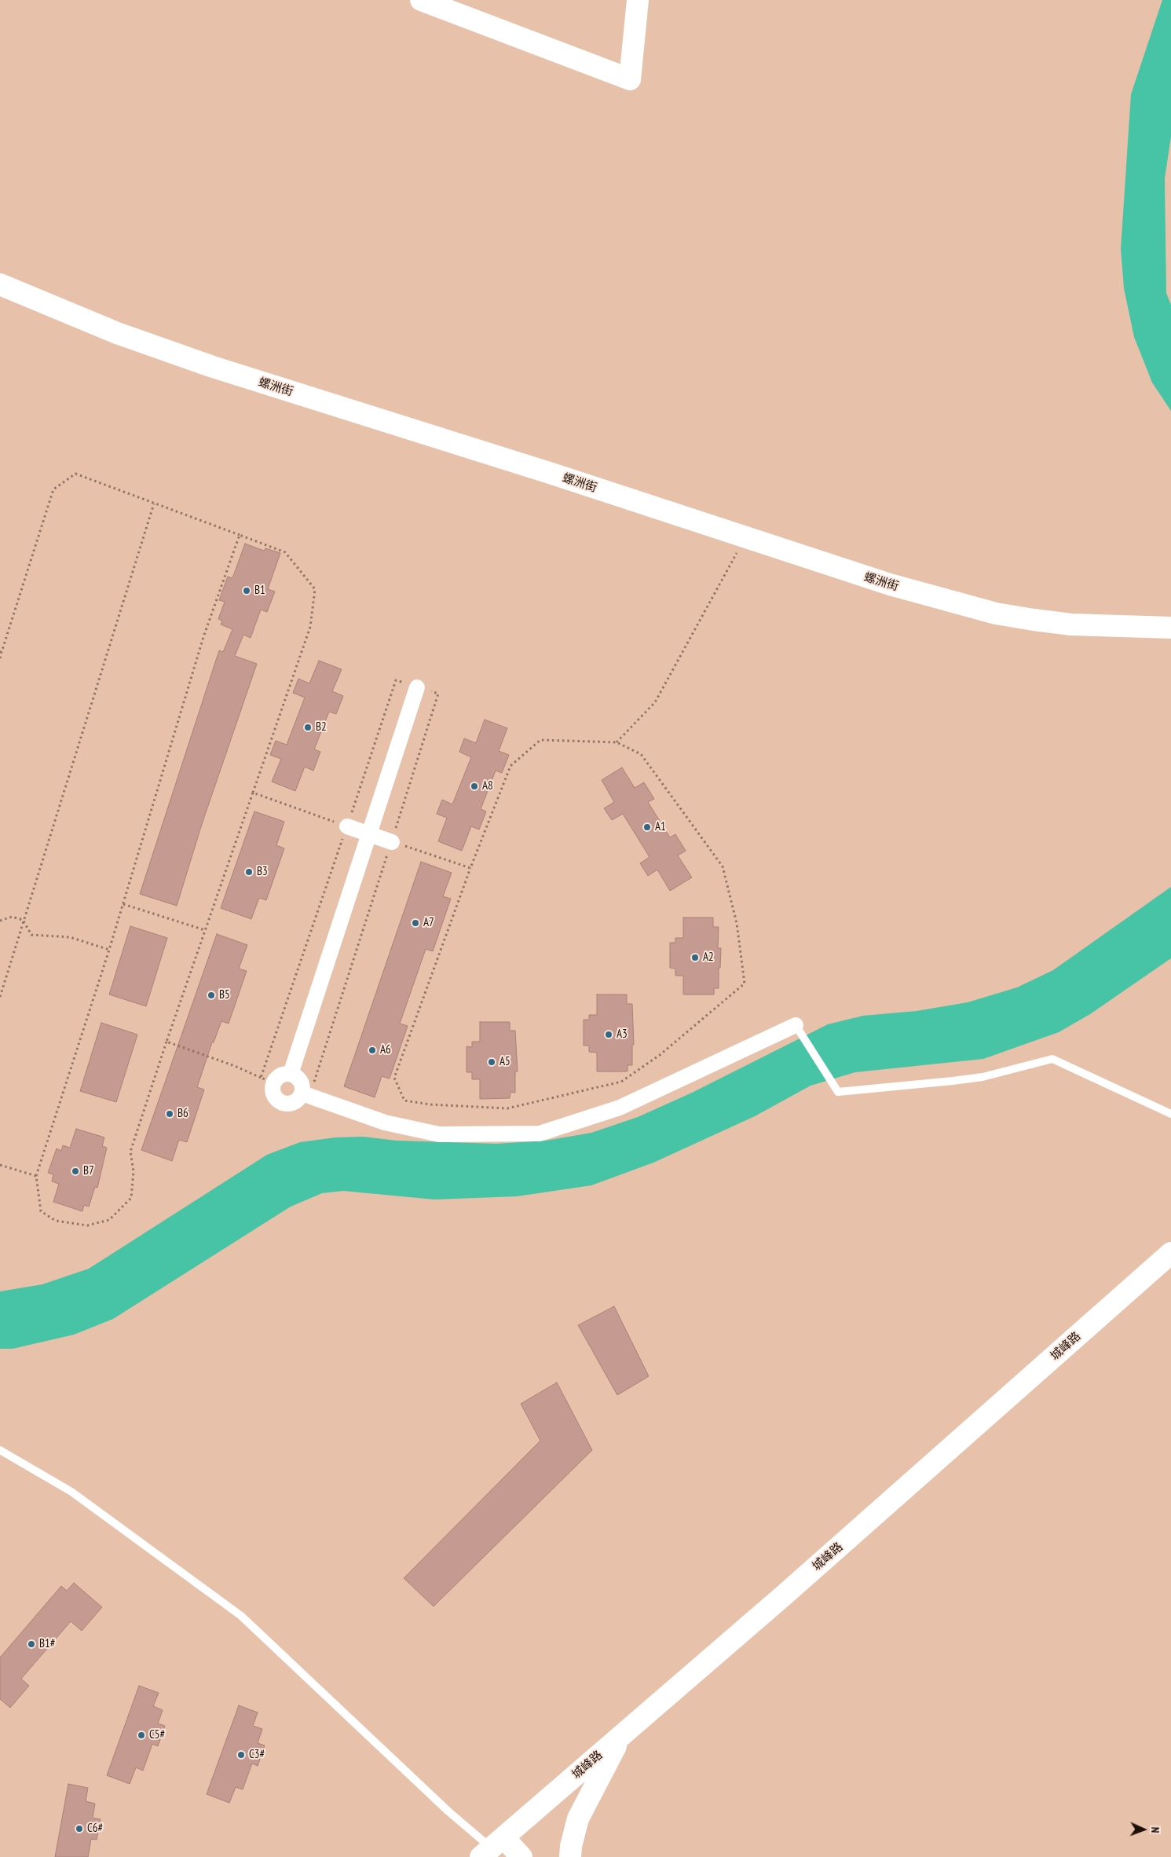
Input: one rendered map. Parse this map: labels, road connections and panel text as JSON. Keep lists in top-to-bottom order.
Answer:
{
  "streets": {
    "street": ["螺洲街", "城峰路"]
  },
  "places": [
    "B1",
    "B2",
    "A8",
    "A1",
    "B3",
    "A7",
    "A2",
    "B5",
    "A3",
    "A6",
    "A5",
    "B6",
    "B7",
    "B1#",
    "C5#",
    "C3#",
    "C6#"
  ],
  "north": "right"
}
